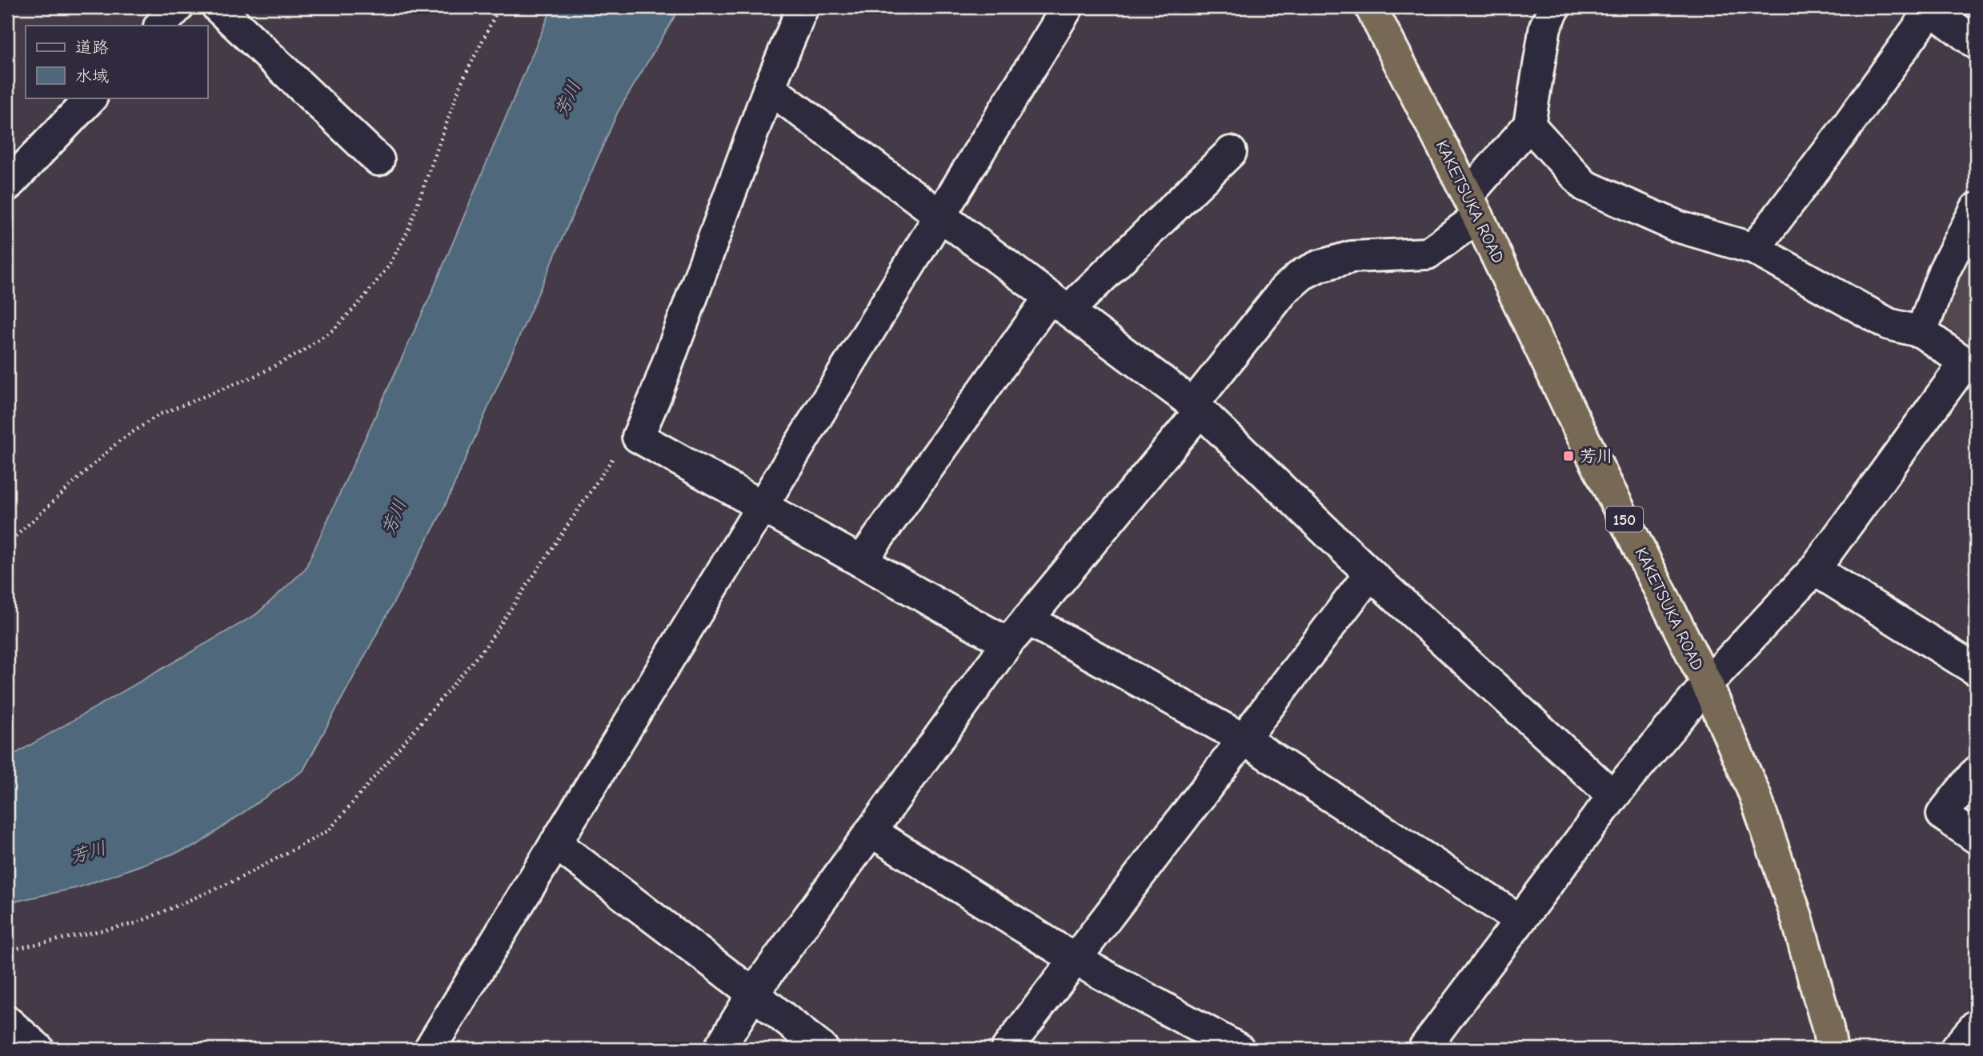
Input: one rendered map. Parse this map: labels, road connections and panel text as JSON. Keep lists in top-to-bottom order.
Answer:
{
  "streets": {
    "highway": ["KAKETSUKA ROAD", "150"]
  },
  "water": ["芳川"],
  "places": {
    "transit": ["芳川"]
  },
  "legend": ["道路", "水域"]
}
